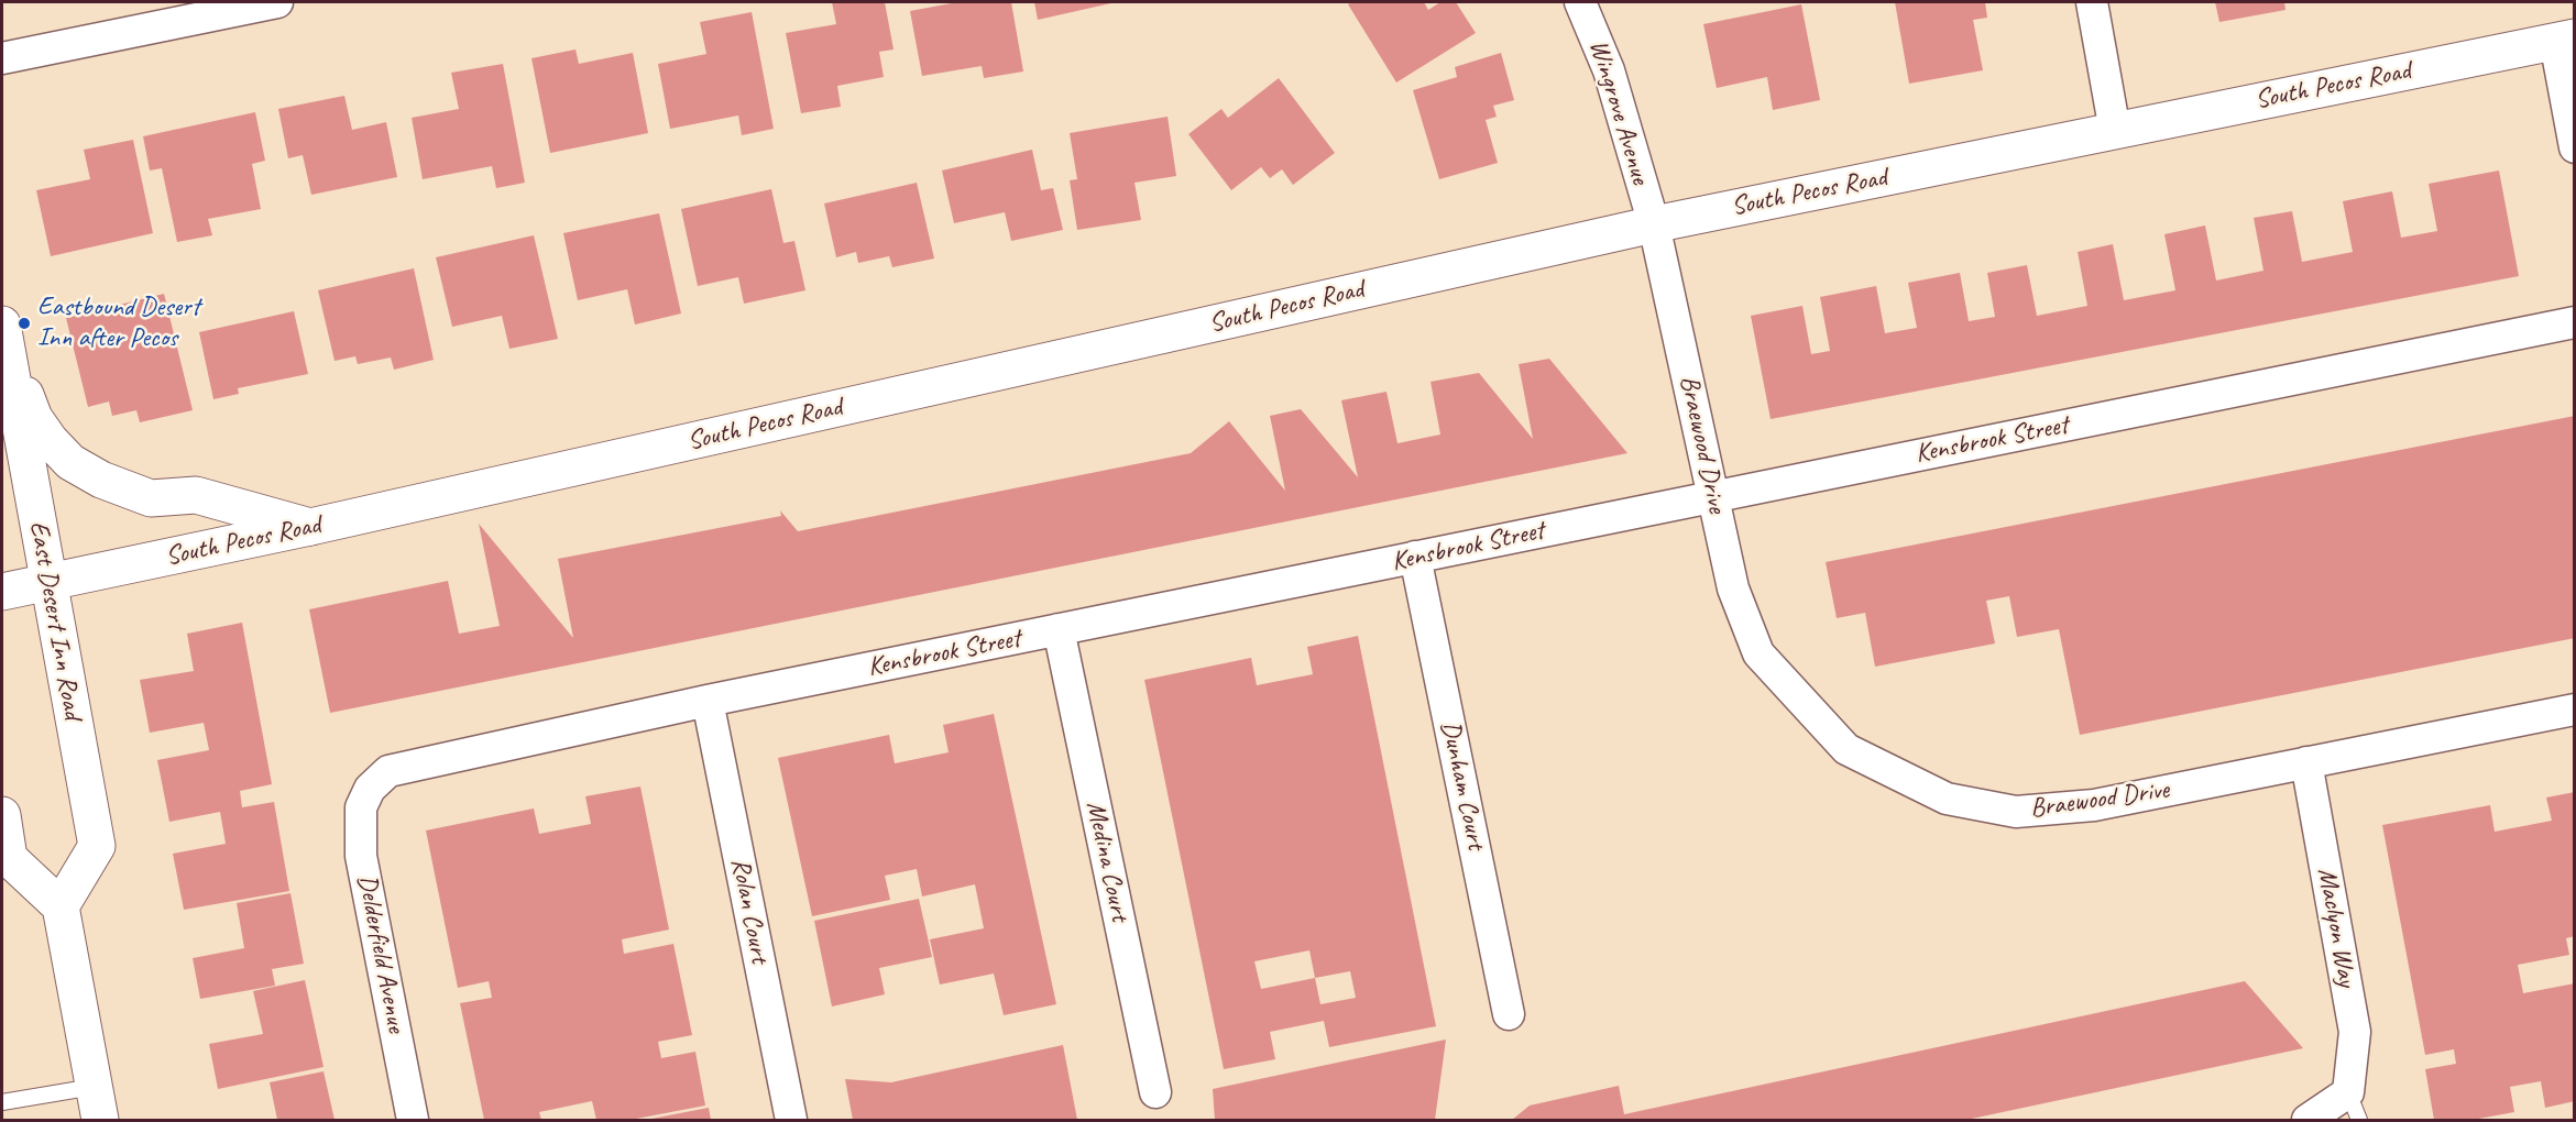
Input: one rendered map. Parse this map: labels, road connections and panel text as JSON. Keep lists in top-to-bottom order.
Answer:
{
  "streets": {
    "street": [
      "South Pecos Road",
      "Wingrove Avenue",
      "Kensbrook Street",
      "Braewood Drive",
      "East Desert Inn Road",
      "Dunham Court",
      "Medina Court",
      "Rolan Court",
      "Maclyon Way",
      "Delderfield Avenue"
    ]
  },
  "crossings": [
    ["South Pecos Road", "Wingrove Avenue"],
    ["South Pecos Road", "Braewood Drive"],
    ["South Pecos Road", "East Desert Inn Road"],
    ["Wingrove Avenue", "Braewood Drive"],
    ["Kensbrook Street", "Braewood Drive"],
    ["Kensbrook Street", "Dunham Court"],
    ["Kensbrook Street", "Medina Court"],
    ["Kensbrook Street", "Rolan Court"],
    ["Kensbrook Street", "Delderfield Avenue"],
    ["Braewood Drive", "Maclyon Way"]
  ],
  "places": ["Eastbound Desert Inn after Pecos"]
}
